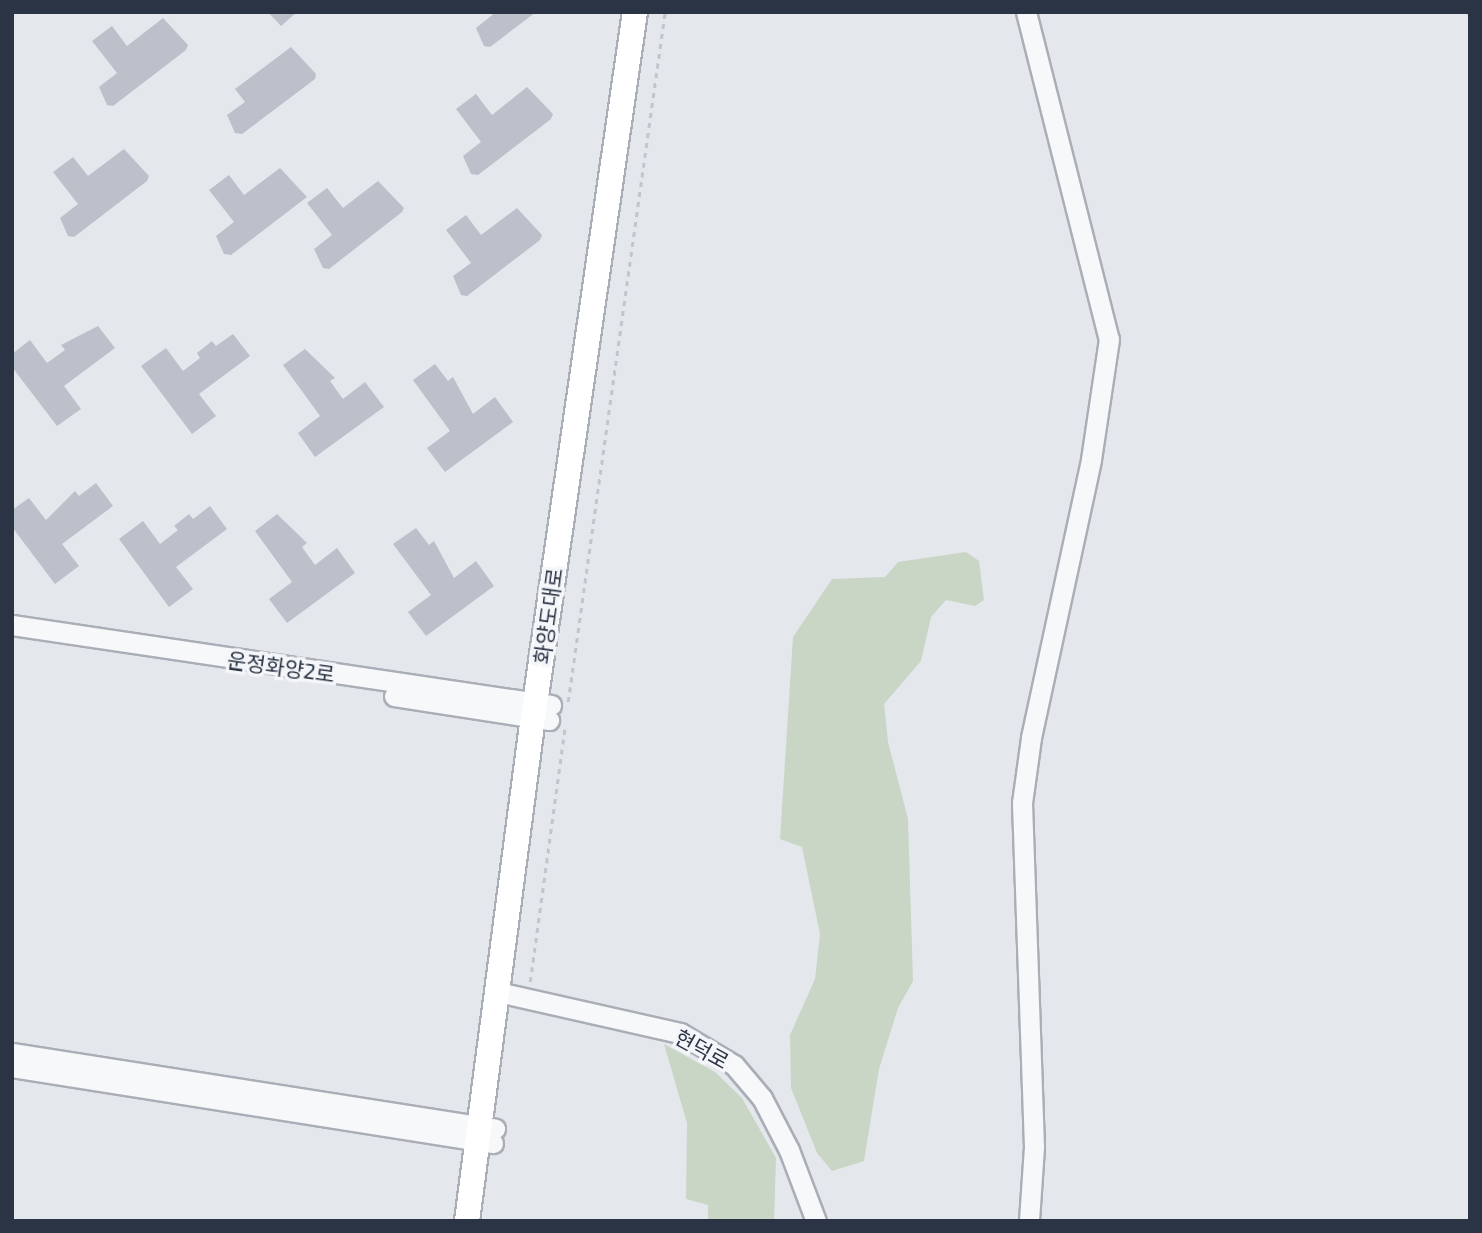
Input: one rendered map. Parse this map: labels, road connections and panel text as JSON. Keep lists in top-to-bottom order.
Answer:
{
  "streets": {
    "main road": ["화양도대로"],
    "street": ["운정화양2로", "현덕로"]
  },
  "crossings": [
    ["화양도대로", "운정화양2로"],
    ["화양도대로", "현덕로"]
  ]
}
